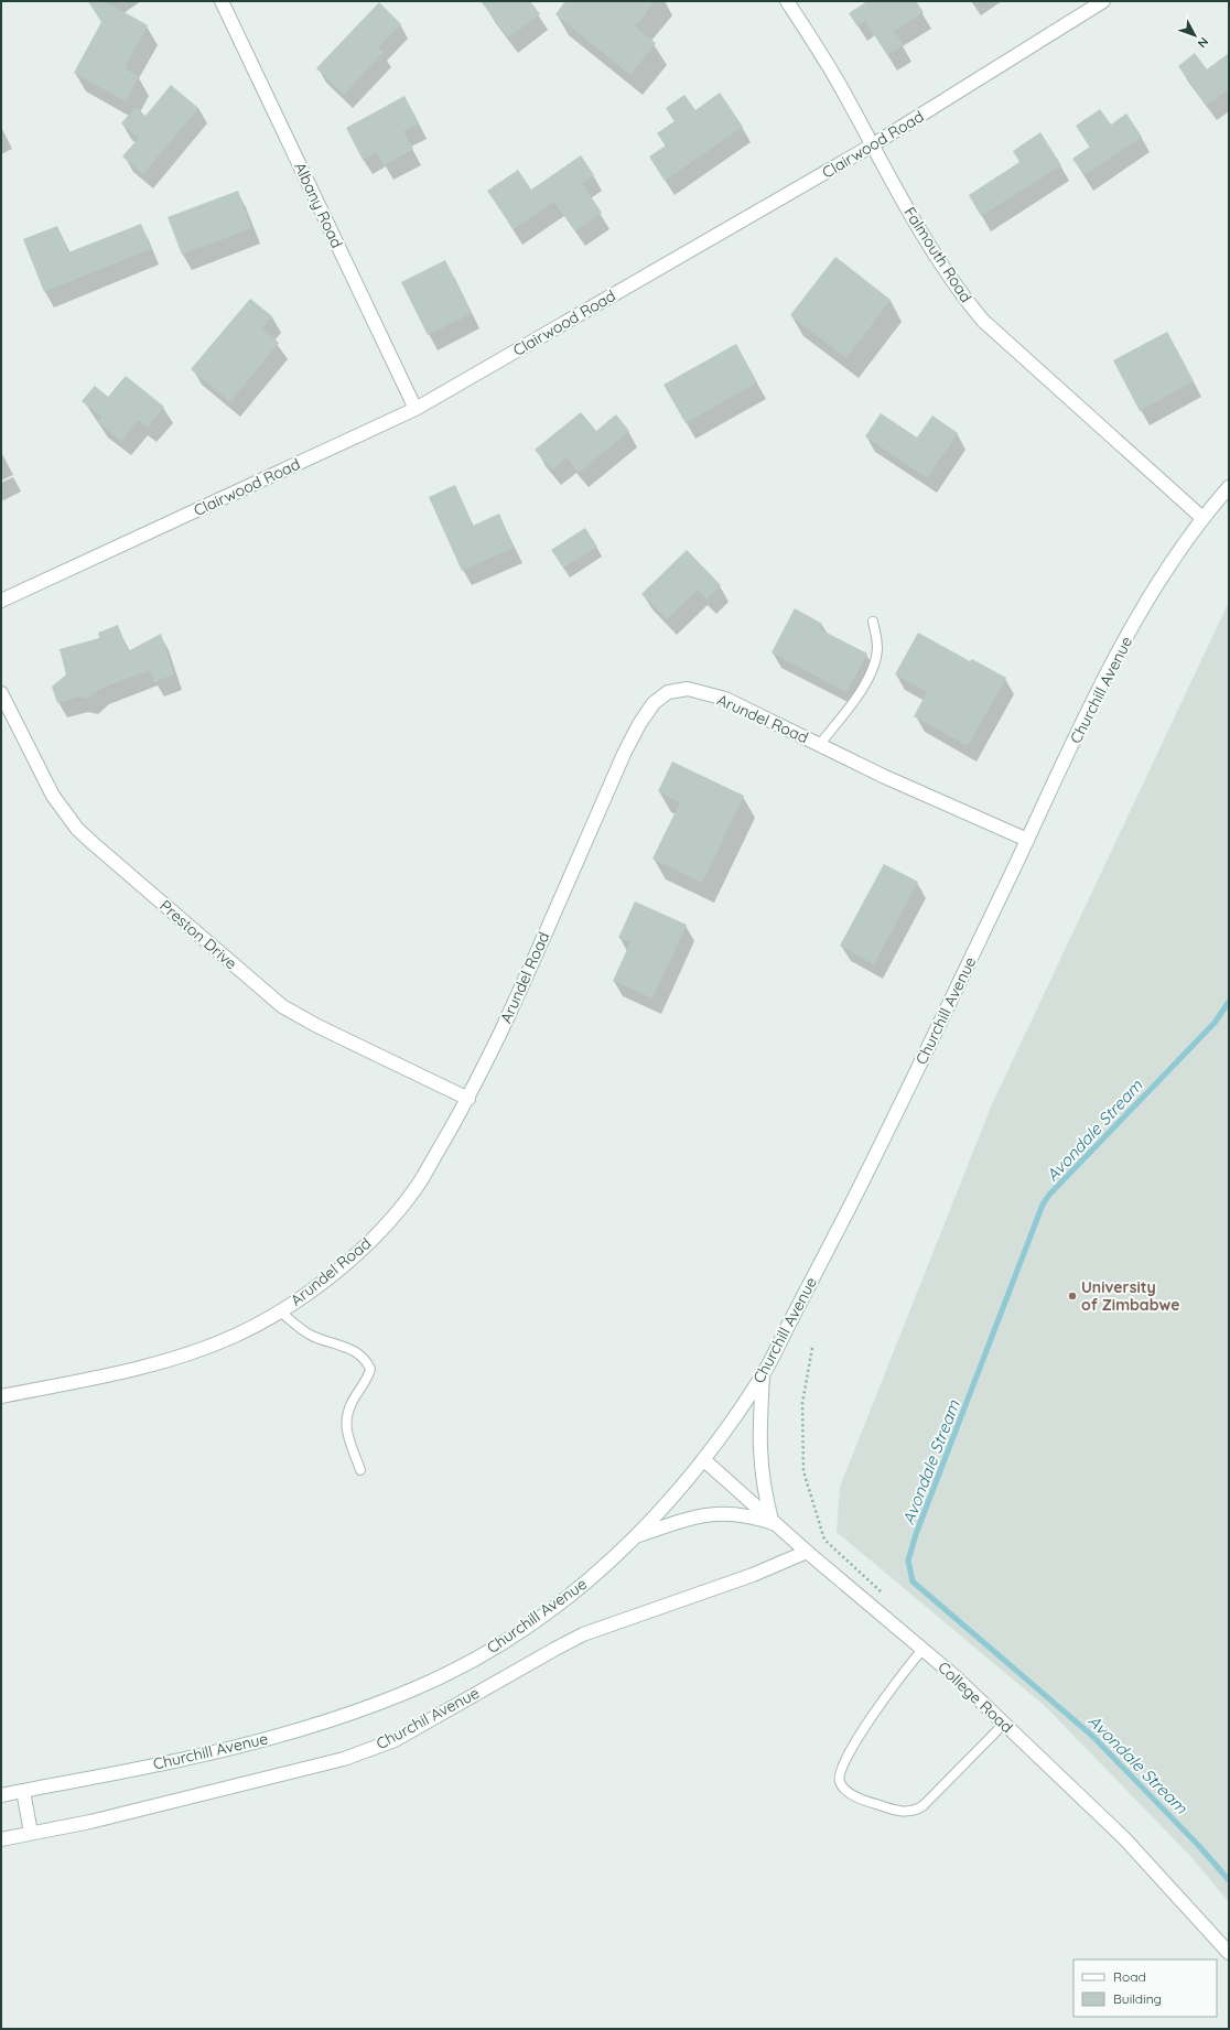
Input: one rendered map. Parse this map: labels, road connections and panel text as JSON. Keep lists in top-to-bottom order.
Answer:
{
  "streets": {
    "street": [
      "Clairwood Road",
      "Albany Road",
      "Falmouth Road",
      "Churchill Avenue",
      "Arundel Road",
      "Preston Drive",
      "College Road",
      "Churchil Avenue"
    ]
  },
  "crossings": [
    ["Clairwood Road", "Albany Road"],
    ["Clairwood Road", "Falmouth Road"],
    ["Falmouth Road", "Churchill Avenue"],
    ["Churchill Avenue", "Arundel Road"],
    ["Churchill Avenue", "College Road"],
    ["Arundel Road", "Preston Drive"],
    ["College Road", "Churchil Avenue"]
  ],
  "water": ["Avondale Stream"],
  "places": ["University of Zimbabwe"],
  "legend": ["Road", "Building"],
  "north": "bottom right"
}
